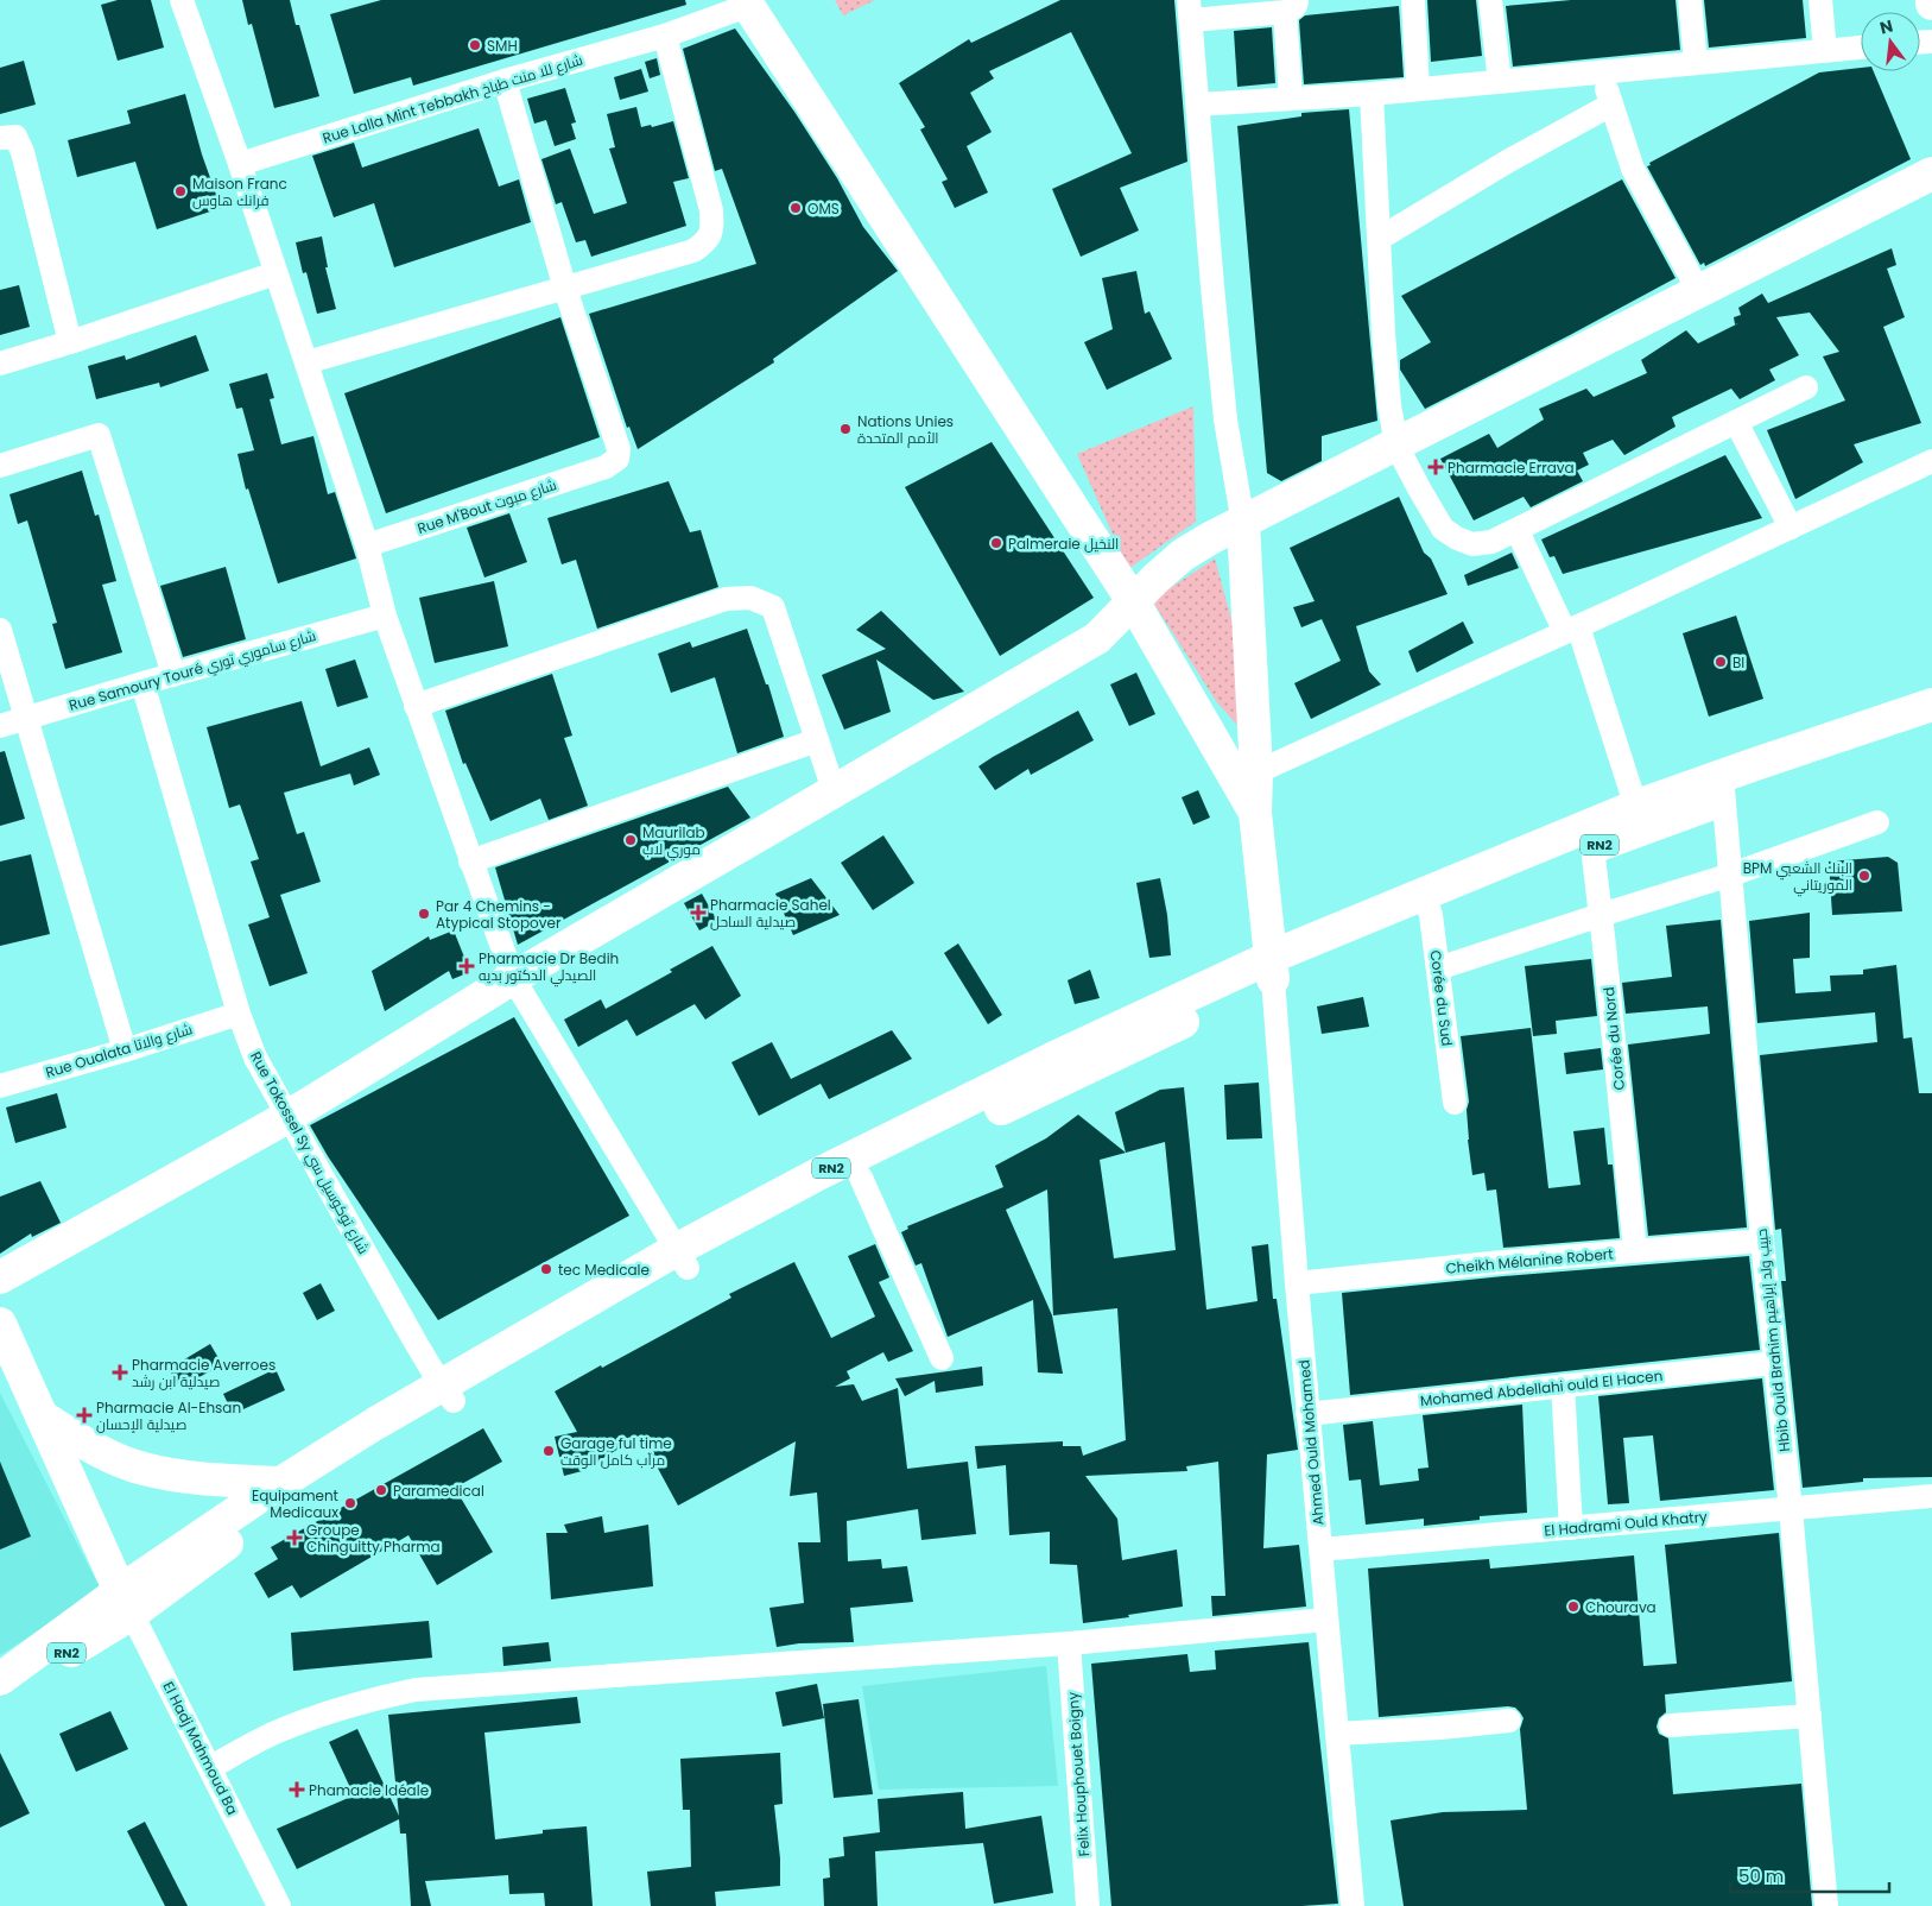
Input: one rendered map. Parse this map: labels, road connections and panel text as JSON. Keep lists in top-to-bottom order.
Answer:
{
  "streets": {
    "main road": ["RN2"],
    "street": [
      "Rue Lalla Mint Tebbakh شارع للا منت طباخ",
      "Rue M'Bout شارع مبوت",
      "Rue Samoury Touré شارع ساموري توري",
      "Corée du Sud",
      "Corée du Nord",
      "Rue Oualata شارع والاتا",
      "Rue Tokossel Sy شارع توكوسيل سي",
      "Cheikh Mélanine Robert",
      "Hbib Ould Brahim حبيب ولد إبراهيم",
      "Mohamed Abdellahi ould El Hacen",
      "Ahmed Ould Mohamed",
      "El Hadrami Ould Khatry",
      "El Hadj Mahmoud Ba",
      "Felix Houphouet Boigny"
    ]
  },
  "crossings": [
    ["Rue Samoury Touré شارع ساموري توري", "Rue Tokossel Sy شارع توكوسيل سي"],
    ["RN2", "Corée du Sud"],
    ["RN2", "Corée du Nord"],
    ["RN2", "Rue Tokossel Sy شارع توكوسيل سي"],
    ["RN2", "Hbib Ould Brahim حبيب ولد إبراهيم"],
    ["RN2", "Ahmed Ould Mohamed"],
    ["RN2", "El Hadj Mahmoud Ba"],
    ["Corée du Nord", "Cheikh Mélanine Robert"],
    ["Rue Oualata شارع والاتا", "Rue Tokossel Sy شارع توكوسيل سي"],
    ["Cheikh Mélanine Robert", "Hbib Ould Brahim حبيب ولد إبراهيم"],
    ["Cheikh Mélanine Robert", "Ahmed Ould Mohamed"],
    ["Hbib Ould Brahim حبيب ولد إبراهيم", "Mohamed Abdellahi ould El Hacen"],
    ["Hbib Ould Brahim حبيب ولد إبراهيم", "El Hadrami Ould Khatry"],
    ["Mohamed Abdellahi ould El Hacen", "Ahmed Ould Mohamed"],
    ["Ahmed Ould Mohamed", "El Hadrami Ould Khatry"]
  ],
  "places": {
    "other": [
      "SMH",
      "Maison Franc فرانك هاوس",
      "OMS",
      "Nations Unies الأمم المتحدة",
      "Palmeraie النخيل",
      "BI",
      "Maurilab موري لاب",
      "BPM البنك الشعبي الموريتاني",
      "Par 4 Chemins - Atypical Stopover",
      "tec Medicale",
      "Garage ful time مرآب كامل الوقت",
      "Paramedical",
      "Equipament Medicaux",
      "Chourava"
    ],
    "health": [
      "Pharmacie Errava",
      "Pharmacie Sahel صيدلية الساحل",
      "Pharmacie Dr Bedih الصيدلي الدكتور بديه",
      "Pharmacie Averroes صيدلية ابن رشد",
      "Pharmacie Al-Ehsan صيدلية الإحسان",
      "Groupe Chinguitty Pharma",
      "Phamacie Idéale"
    ]
  },
  "scale_bar": "50 m",
  "north": "top"
}
